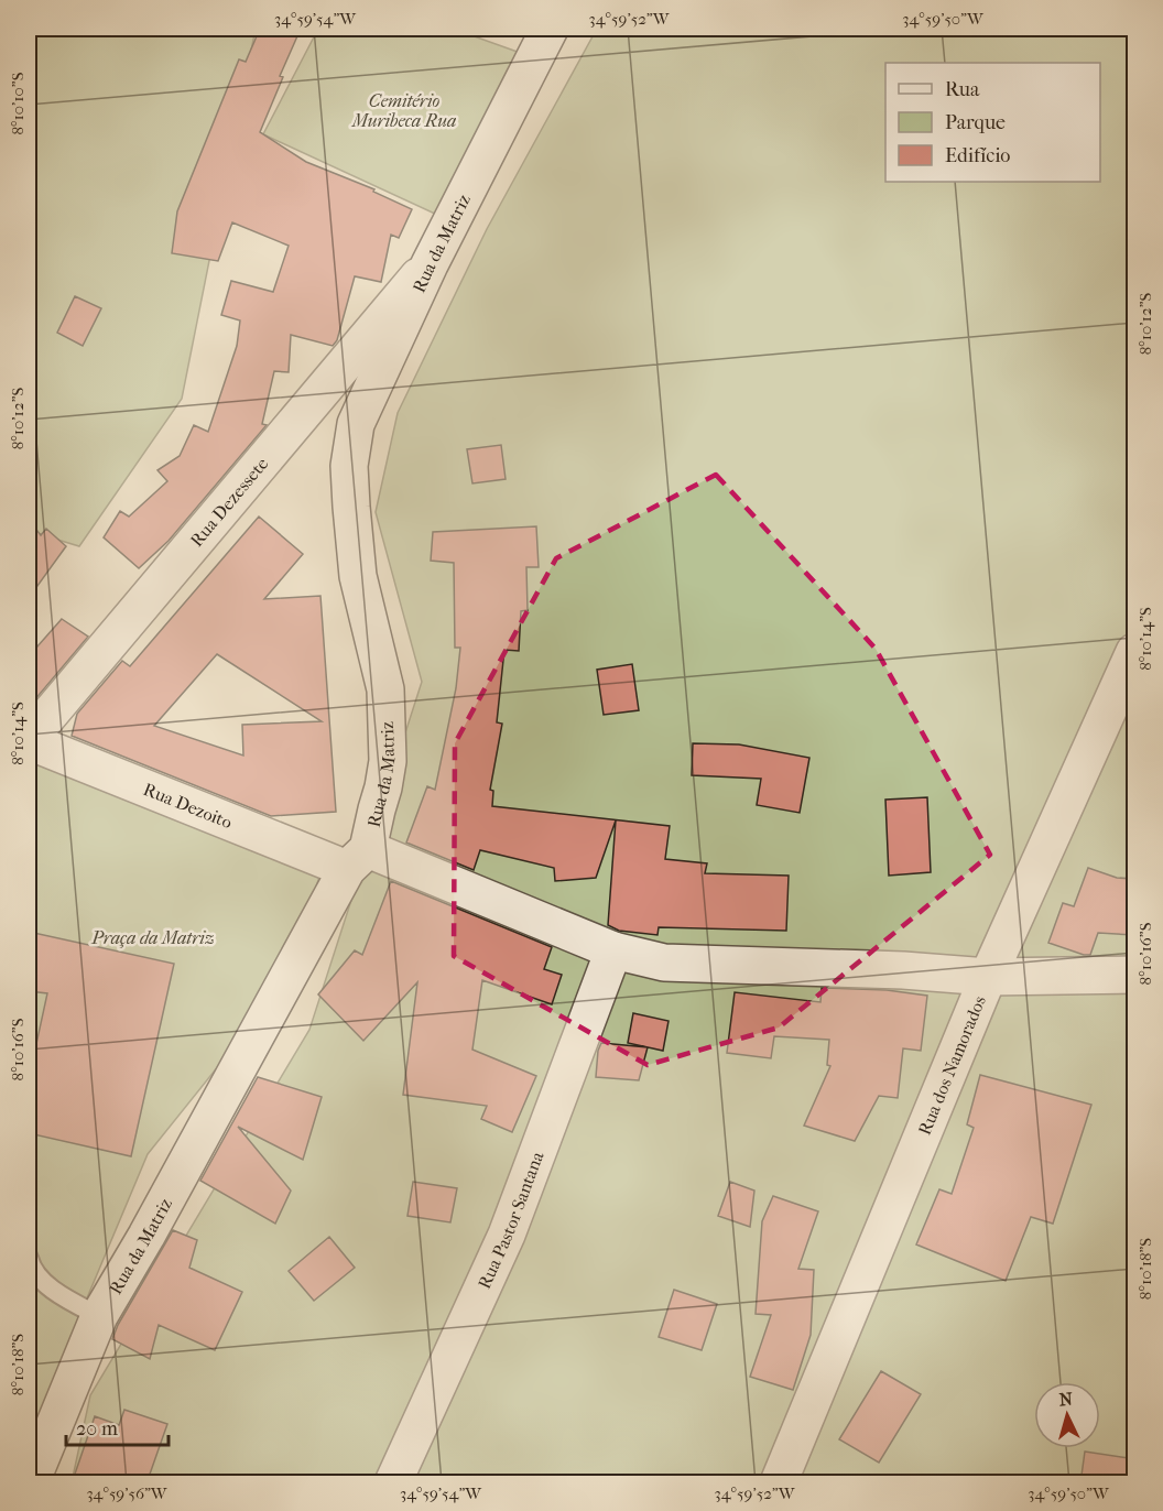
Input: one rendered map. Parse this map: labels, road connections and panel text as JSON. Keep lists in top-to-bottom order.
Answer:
{
  "streets": {
    "street": [
      "Rua da Matriz",
      "Rua Dezessete",
      "Rua Dezoito",
      "Rua dos Namorados",
      "Rua Pastor Santana"
    ]
  },
  "crossings": [
    ["Rua da Matriz", "Rua Dezessete"],
    ["Rua da Matriz", "Rua Dezoito"],
    ["Rua Dezessete", "Rua Dezoito"]
  ],
  "parks": ["Cemitério Muribeca Rua", "Praça da Matriz"],
  "legend": ["Rua", "Parque", "Edifício"],
  "scale_bar": "20 m",
  "north": "top",
  "coordinates": [
    "34°59'54\"W",
    "34°59'52\"W",
    "34°59'50\"W",
    "8°10'10\"S",
    "8°10'12\"S",
    "8°10'14\"S",
    "8°10'16\"S",
    "8°10'18\"S",
    "34°59'56\"W"
  ]
}
